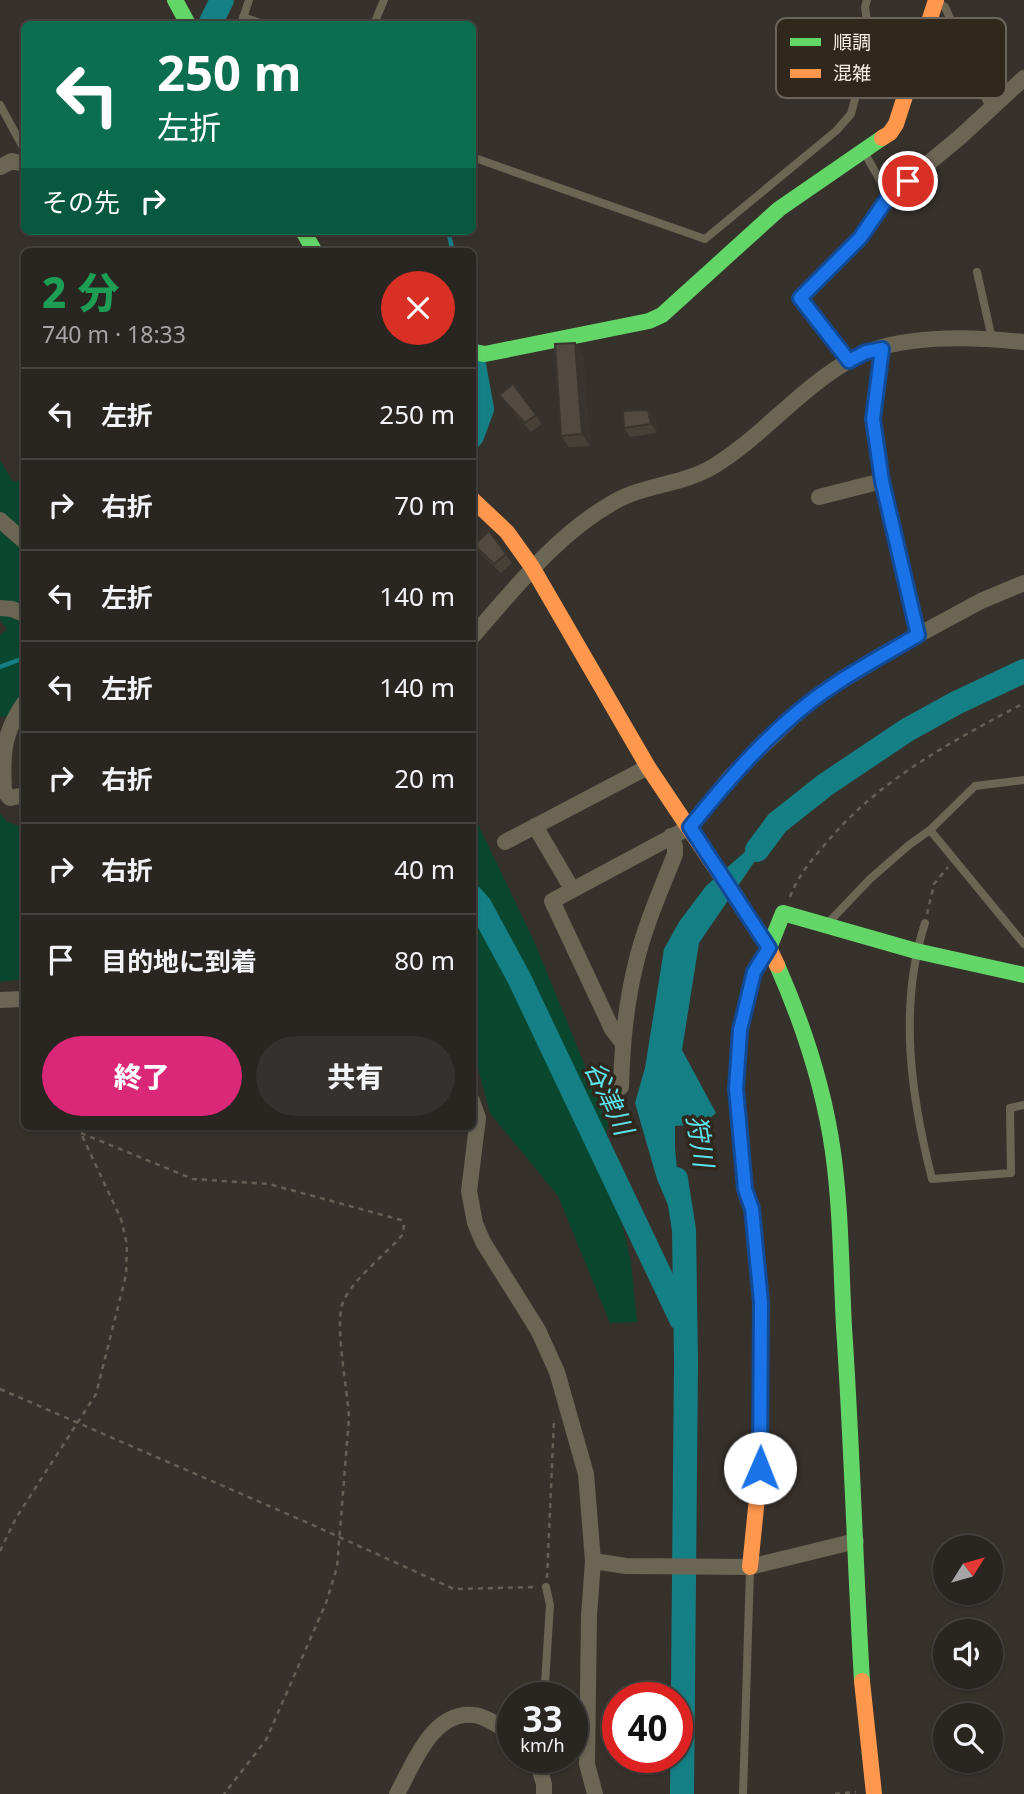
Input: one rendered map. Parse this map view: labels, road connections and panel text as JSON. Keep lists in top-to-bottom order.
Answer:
{
  "water": ["谷津川", "狩川"],
  "legend": ["順調", "混雑"],
  "north": "top right",
  "page": {
    "turn": ["250 m", "左折"],
    "then": "その先",
    "heading": ["2 分", "740 m · 18:33"],
    "list": [
      {
        "name": "左折",
        "value": "250 m"
      },
      {
        "name": "右折",
        "value": "70 m"
      },
      {
        "name": "左折",
        "value": "140 m"
      },
      {
        "name": "左折",
        "value": "140 m"
      },
      {
        "name": "右折",
        "value": "20 m"
      },
      {
        "name": "右折",
        "value": "40 m"
      },
      {
        "name": "目的地に到着",
        "value": "80 m"
      }
    ],
    "buttons": ["終了", "共有"],
    "speed": "33 km/h",
    "limit": "40"
  }
}
